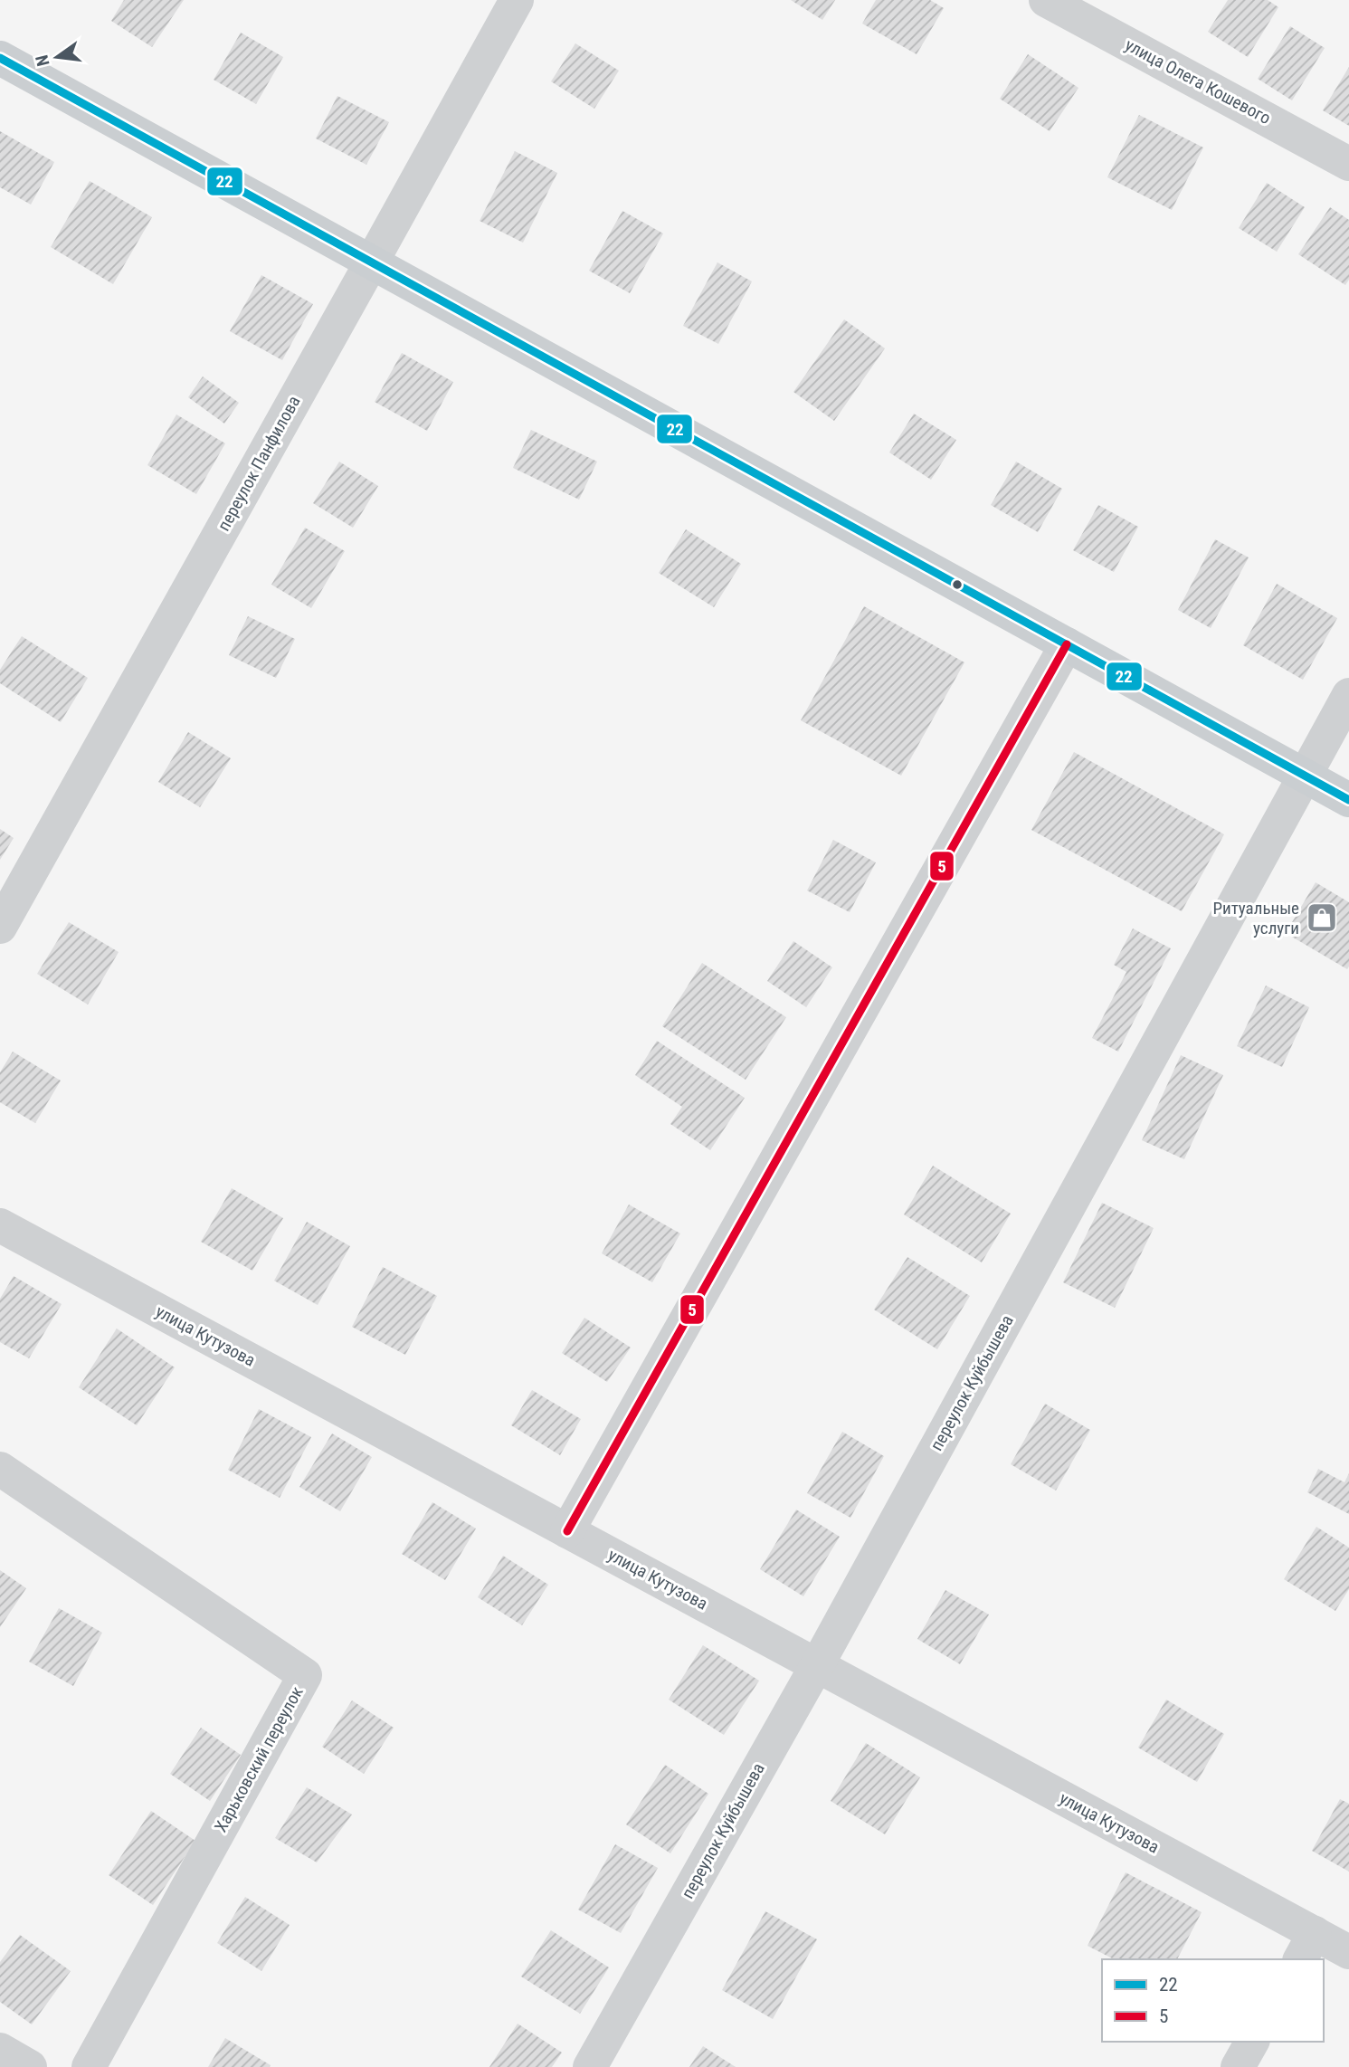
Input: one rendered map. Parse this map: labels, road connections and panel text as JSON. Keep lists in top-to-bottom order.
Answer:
{
  "streets": {
    "street": [
      "улица Олега Кошевого",
      "переулок Панфилова",
      "улица Кутузова",
      "переулок Куйбышева",
      "Харьковский переулок"
    ]
  },
  "crossings": [
    ["улица Кутузова", "переулок Куйбышева"]
  ],
  "places": {
    "shop": ["Ритуальные услуги"]
  },
  "lines": ["transit line 22", "transit line 5"],
  "legend": ["22", "5"],
  "north": "left"
}
